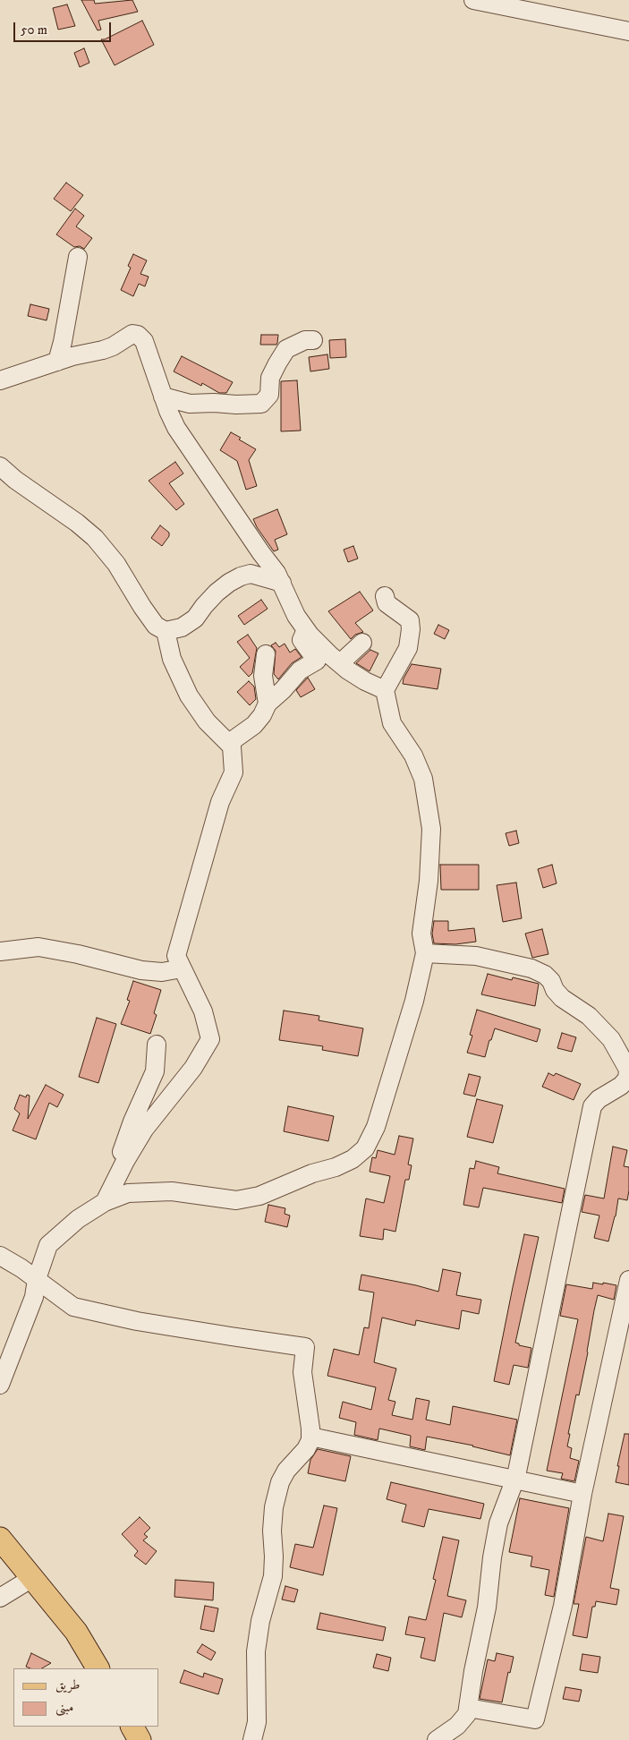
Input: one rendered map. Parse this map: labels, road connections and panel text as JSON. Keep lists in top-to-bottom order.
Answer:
{
  "legend": ["طريق", "مبنى"],
  "scale_bar": "50 m"
}
